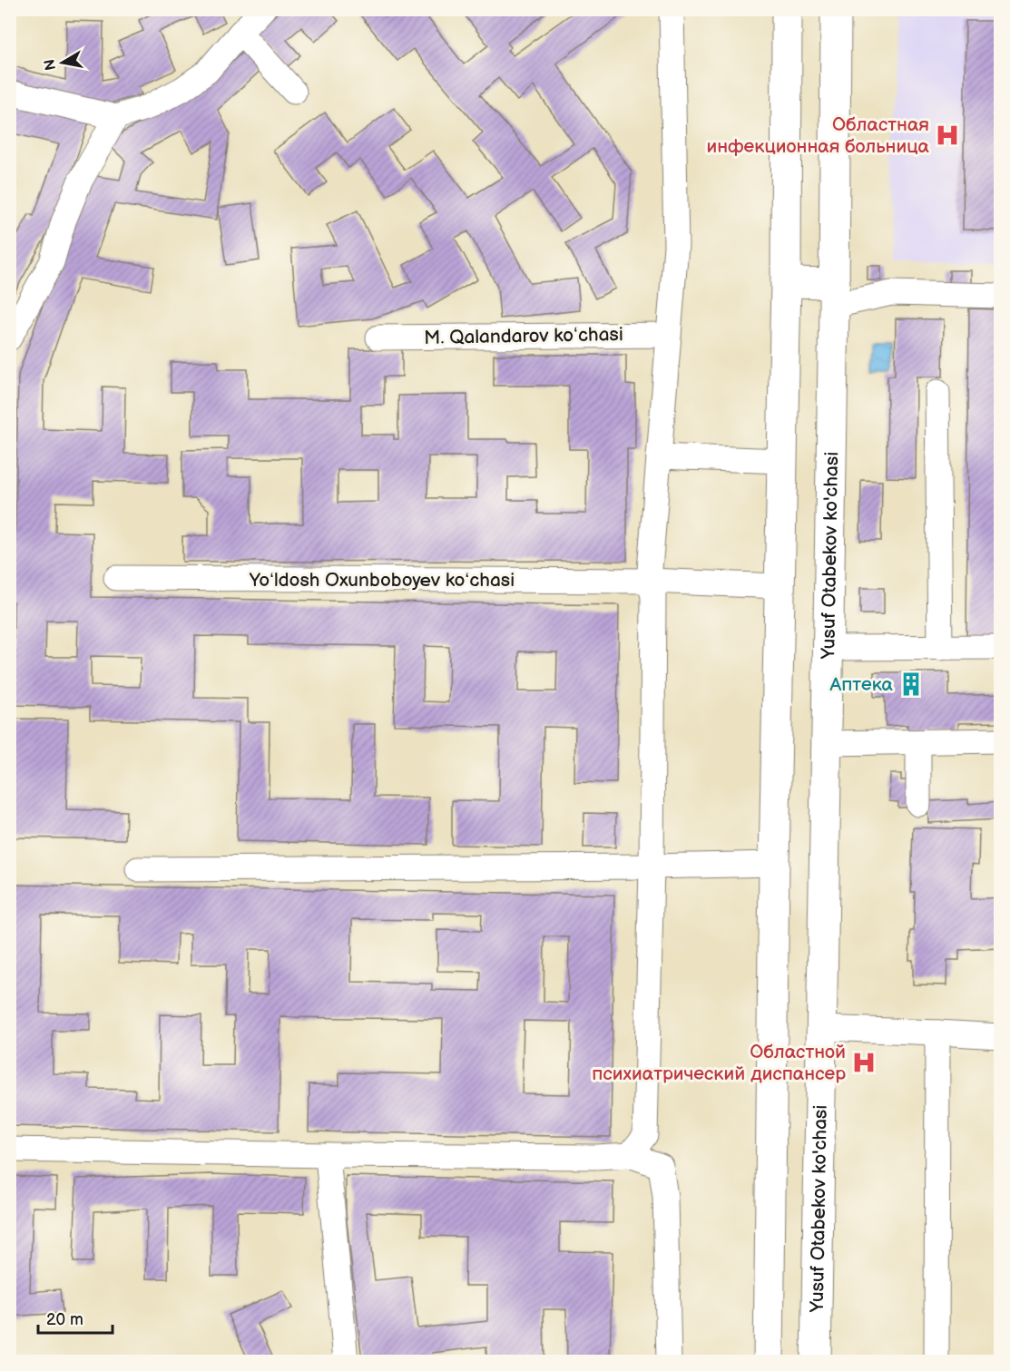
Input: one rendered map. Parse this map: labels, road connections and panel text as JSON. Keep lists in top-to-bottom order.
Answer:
{
  "streets": {
    "main road": ["Yusuf Otabekov ko'chasi"],
    "street": ["M. Qalandarov koʻchasi", "Yoʻldosh Oxunboboyev koʻchasi"]
  },
  "places": {
    "hospital": ["Областная инфекционная больница", "Областной психиатрический диспансер"],
    "building": ["Аптека"]
  },
  "scale_bar": "20 m",
  "north": "left"
}
